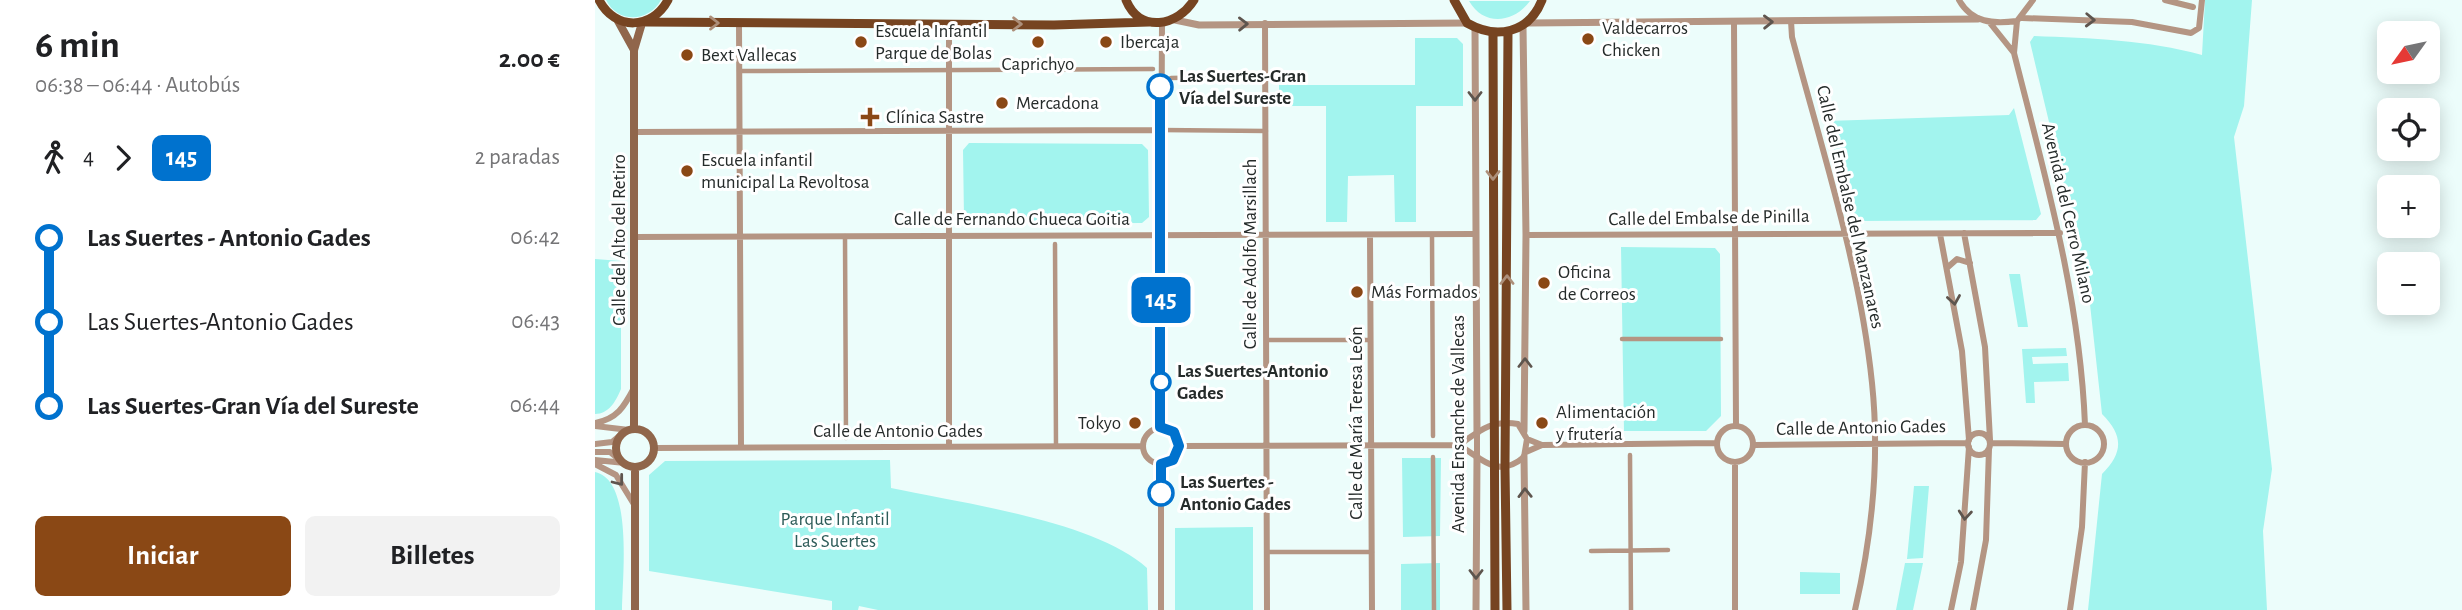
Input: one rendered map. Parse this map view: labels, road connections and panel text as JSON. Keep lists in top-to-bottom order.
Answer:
{
  "streets": {
    "main road": ["Calle del Alto del Retiro", "Avenida Ensanche de Vallecas"],
    "street": [
      "Calle del Embalse del Manzanares",
      "Avenida del Cerro Milano",
      "Calle del Embalse de Pinilla",
      "Calle de Fernando Chueca Goitia",
      "Calle de Adolfo Marsillach",
      "Calle de María Teresa León",
      "Calle de Antonio Gades"
    ]
  },
  "crossings": [
    ["Calle del Embalse del Manzanares", "Calle del Embalse de Pinilla"],
    ["Calle del Embalse del Manzanares", "Calle de Antonio Gades"],
    ["Avenida del Cerro Milano", "Calle del Embalse de Pinilla"],
    ["Calle de Fernando Chueca Goitia", "Calle del Alto del Retiro"],
    ["Calle de Fernando Chueca Goitia", "Calle de Adolfo Marsillach"],
    ["Calle de Fernando Chueca Goitia", "Calle de María Teresa León"],
    ["Calle de Fernando Chueca Goitia", "Avenida Ensanche de Vallecas"],
    ["Calle del Alto del Retiro", "Calle de Antonio Gades"]
  ],
  "parks": ["Parque Infantil Las Suertes"],
  "places": {
    "other": [
      "Valdecarros Chicken",
      "Escuela Infantil Parque de Bolas",
      "Caprichyo",
      "Ibercaja",
      "Bext Vallecas",
      "Las Suertes-Gran Vía del Sureste",
      "Mercadona",
      "Escuela infantil municipal La Revoltosa",
      "Oficina de Correos",
      "Más Formados",
      "Las Suertes-Antonio Gades",
      "Tokyo",
      "Alimentación y frutería",
      "Las Suertes - Antonio Gades"
    ],
    "health": ["Clínica Sastre"]
  },
  "lines": ["bus line 145"],
  "north": "bottom left",
  "page": {
    "heading": ["6 min", "06:38 – 06:44 · Autobús", "2.00 €"],
    "on_map": "145",
    "map_buttons": ["+", "−"],
    "legs": ["4", "145", "2 paradas"],
    "list": [
      {
        "name": "Las Suertes - Antonio Gades",
        "value": "06:42"
      },
      {
        "name": "Las Suertes-Antonio Gades",
        "value": "06:43"
      },
      {
        "name": "Las Suertes-Gran Vía del Sureste",
        "value": "06:44"
      }
    ],
    "buttons": ["Iniciar", "Billetes"]
  }
}
